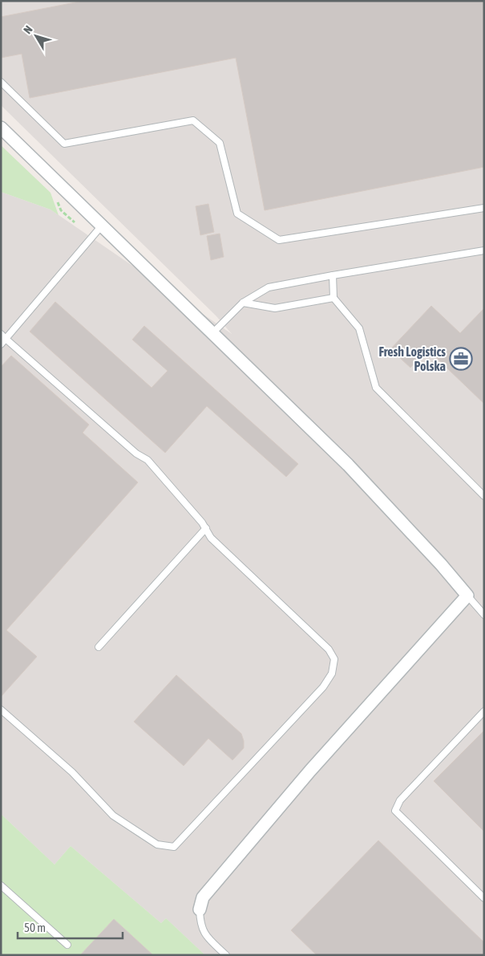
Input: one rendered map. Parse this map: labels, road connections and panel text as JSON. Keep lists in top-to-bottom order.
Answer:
{
  "places": {
    "office": ["Fresh Logistics Polska"]
  },
  "scale_bar": "50 m",
  "north": "top left"
}
